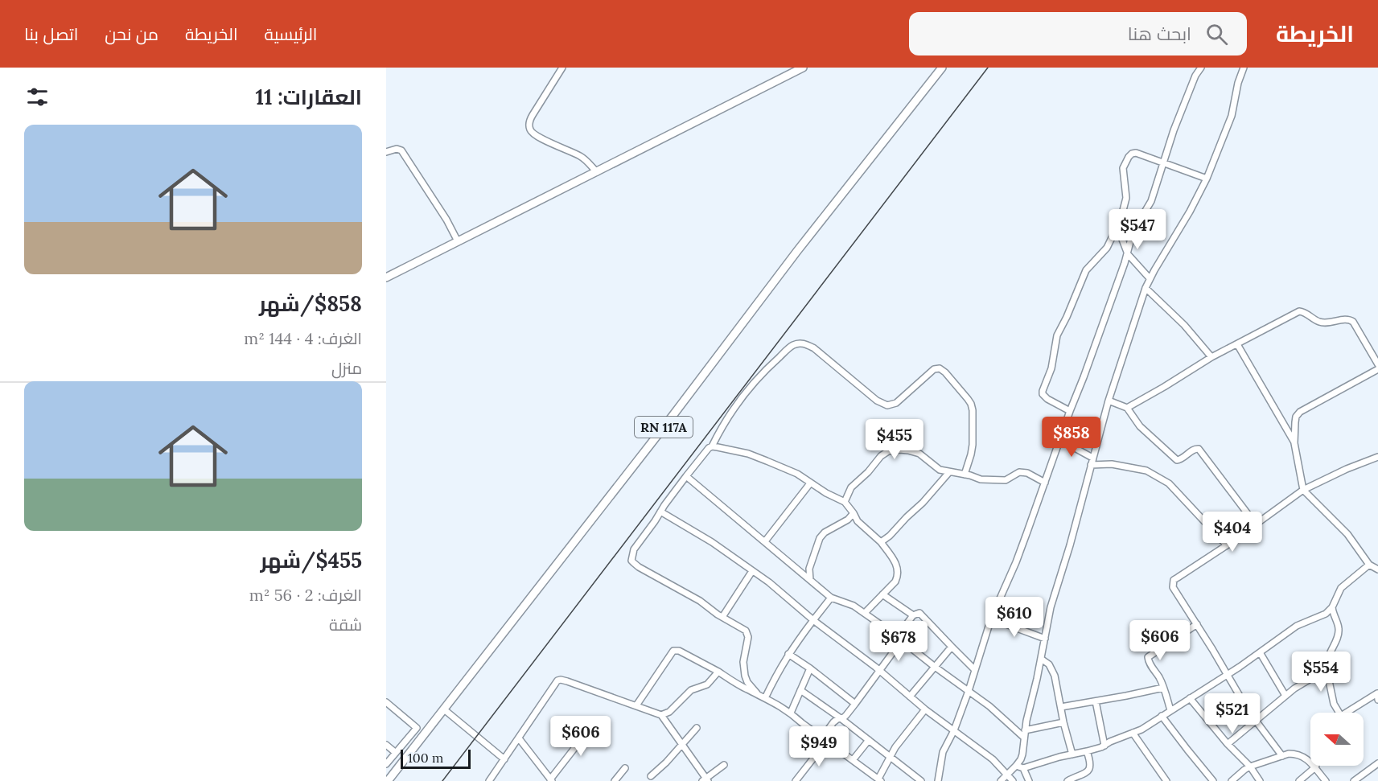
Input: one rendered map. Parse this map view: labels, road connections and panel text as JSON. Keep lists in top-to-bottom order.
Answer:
{
  "streets": {
    "main road": ["RN 117A"]
  },
  "scale_bar": "100 m",
  "north": "left",
  "page": {
    "header": "الخريطة",
    "search": "ابحث هنا",
    "nav": [
      "الرئيسية",
      "الخريطة",
      "من نحن",
      "اتصل بنا"
    ],
    "heading": "العقارات: 11",
    "list": [
      {
        "name": "$858/شهر",
        "note": "الغرف: 4 · 144 m² · منزل"
      },
      {
        "name": "$455/شهر",
        "note": "الغرف: 2 · 56 m² · شقة"
      }
    ],
    "price": [
      "$547",
      "$858",
      "$455",
      "$404",
      "$610",
      "$606",
      "$678",
      "$554",
      "$521",
      "$606",
      "$949"
    ],
    "scale": "100 m"
  }
}
